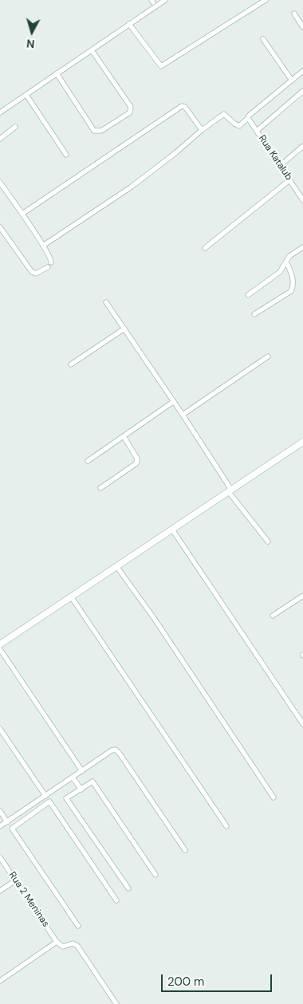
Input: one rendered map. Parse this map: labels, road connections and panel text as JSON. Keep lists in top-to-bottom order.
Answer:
{
  "streets": {
    "street": ["Rua Katalub", "Rua 2 Meninas"]
  },
  "scale_bar": "200 m",
  "north": "bottom"
}
